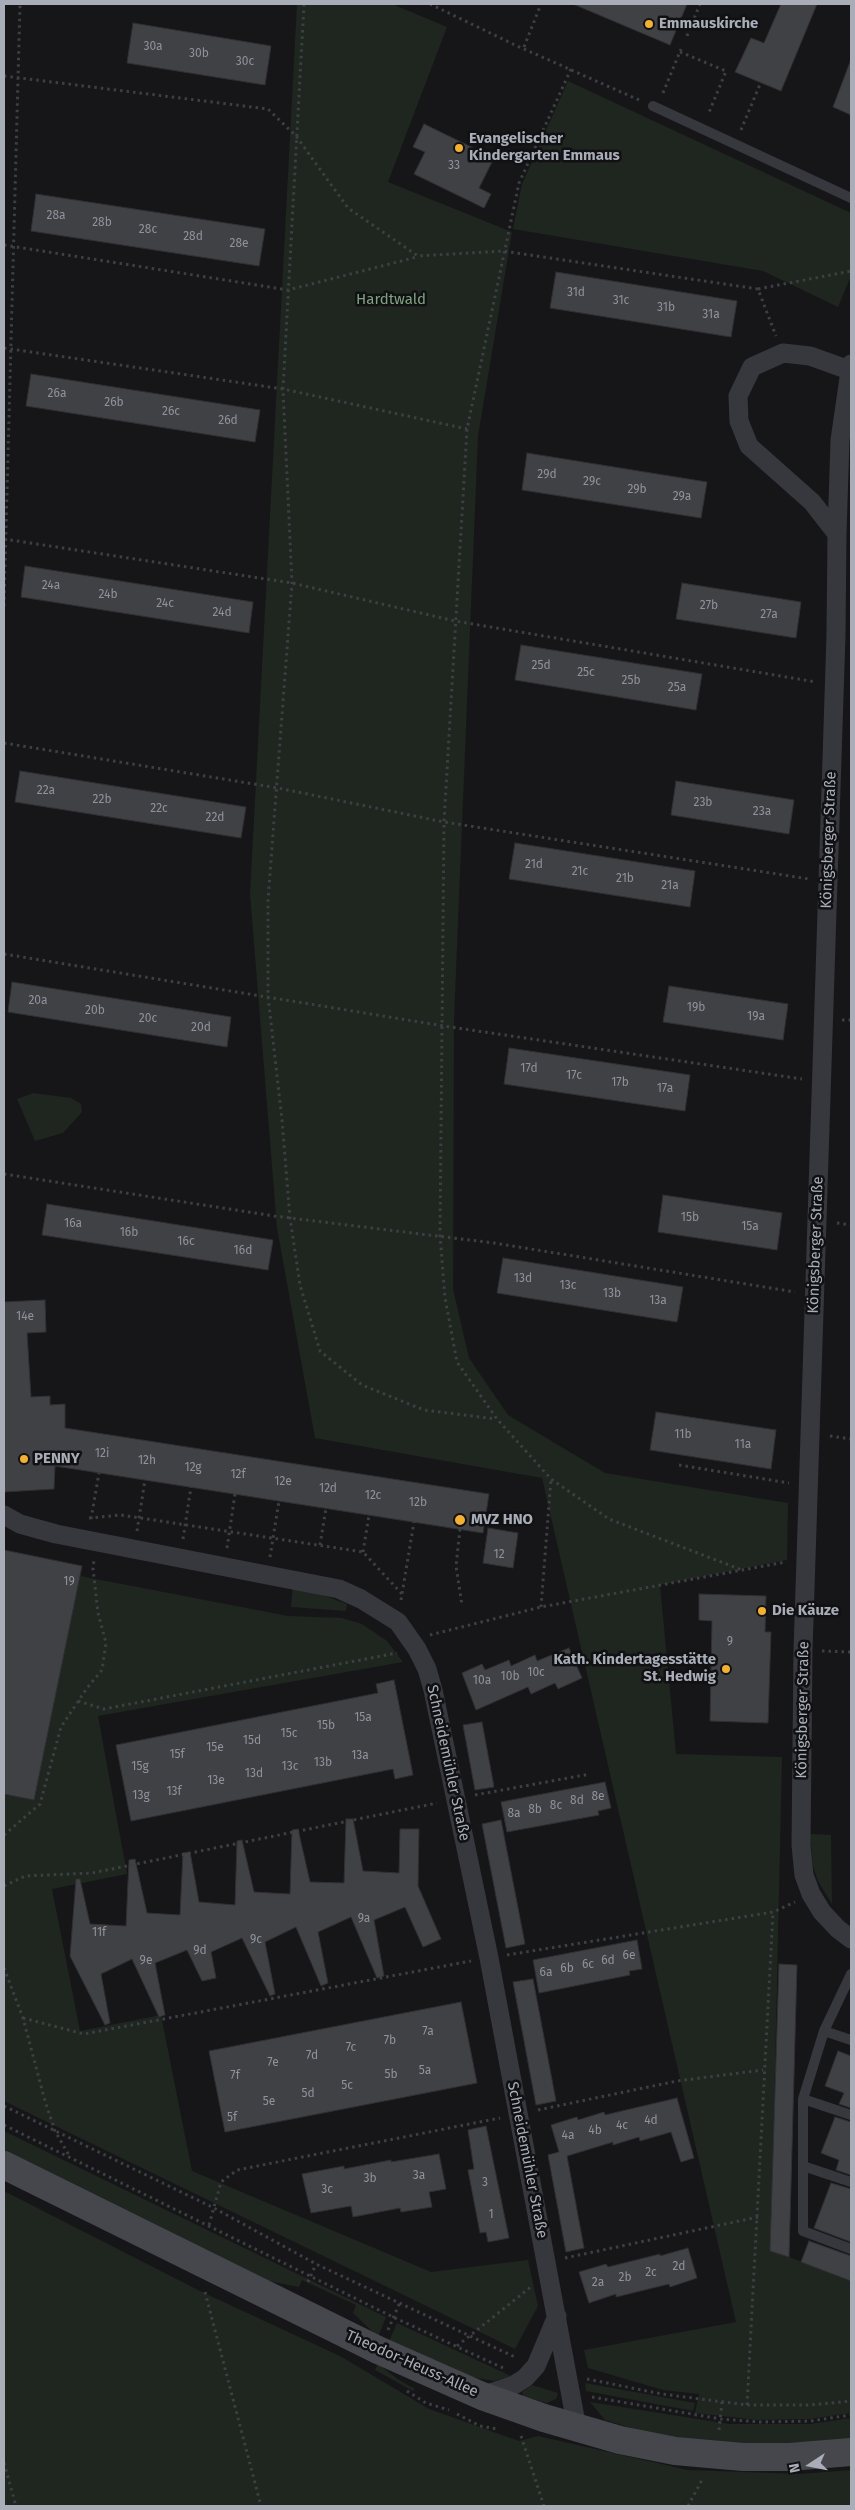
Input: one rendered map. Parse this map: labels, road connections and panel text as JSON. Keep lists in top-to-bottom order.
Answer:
{
  "streets": {
    "main road": ["Theodor-Heuss-Allee"],
    "street": ["Königsberger Straße", "Schneidemühler Straße"]
  },
  "crossings": [
    ["Schneidemühler Straße", "Theodor-Heuss-Allee"]
  ],
  "parks": ["Hardtwald"],
  "places": [
    "Emmauskirche",
    "Evangelischer Kindergarten Emmaus",
    "PENNY",
    "MVZ HNO",
    "Die Käuze",
    "Kath. Kindertagesstätte St. Hedwig"
  ],
  "house_numbers": [
    "30a",
    "30b",
    "30c",
    "33",
    "28a",
    "28b",
    "28c",
    "28d",
    "28e",
    "31d",
    "31c",
    "31b",
    "31a",
    "26a",
    "26b",
    "26c",
    "26d",
    "29d",
    "29c",
    "29b",
    "29a",
    "24a",
    "24b",
    "24c",
    "27b",
    "24d",
    "27a",
    "25d",
    "25c",
    "25b",
    "25a",
    "22a",
    "22b",
    "23b",
    "22c",
    "23a",
    "22d",
    "21d",
    "21c",
    "21b",
    "21a",
    "20a",
    "19b",
    "20b",
    "19a",
    "20c",
    "20d",
    "17d",
    "17c",
    "17b",
    "17a",
    "15b",
    "16a",
    "15a",
    "16b",
    "16c",
    "16d",
    "13d",
    "13c",
    "13b",
    "13a",
    "14e",
    "11b",
    "11a",
    "12i",
    "12h",
    "12g",
    "12f",
    "12e",
    "12d",
    "12c",
    "12b",
    "12",
    "19",
    "9",
    "10c",
    "10b",
    "10a",
    "15a",
    "15b",
    "15c",
    "15d",
    "15e",
    "15f",
    "13a",
    "13b",
    "15g",
    "13c",
    "13d",
    "13e",
    "13f",
    "13g",
    "8e",
    "8d",
    "8c",
    "8b",
    "8a",
    "9a",
    "11f",
    "9c",
    "9d",
    "6e",
    "9e",
    "6d",
    "6c",
    "6b",
    "6a",
    "7a",
    "7b",
    "7c",
    "7d",
    "7e",
    "5a",
    "5b",
    "7f",
    "5c",
    "5d",
    "5e",
    "5f",
    "4d",
    "4c",
    "4b",
    "4a",
    "3a",
    "3b",
    "3",
    "3c",
    "1",
    "2d",
    "2c",
    "2b",
    "2a"
  ],
  "north": "left"
}
